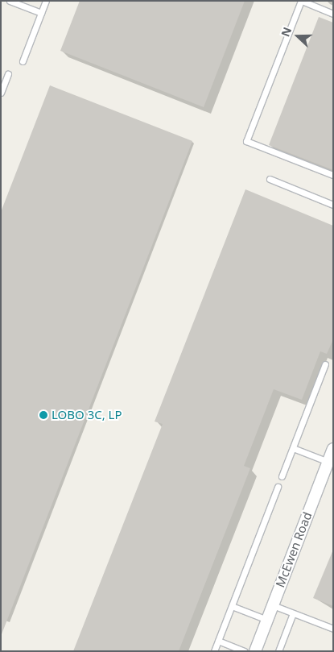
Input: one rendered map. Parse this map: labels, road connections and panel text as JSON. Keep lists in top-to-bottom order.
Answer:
{
  "streets": {
    "street": ["McEwen Road"]
  },
  "places": ["LOBO 3C, LP"],
  "north": "left"
}
